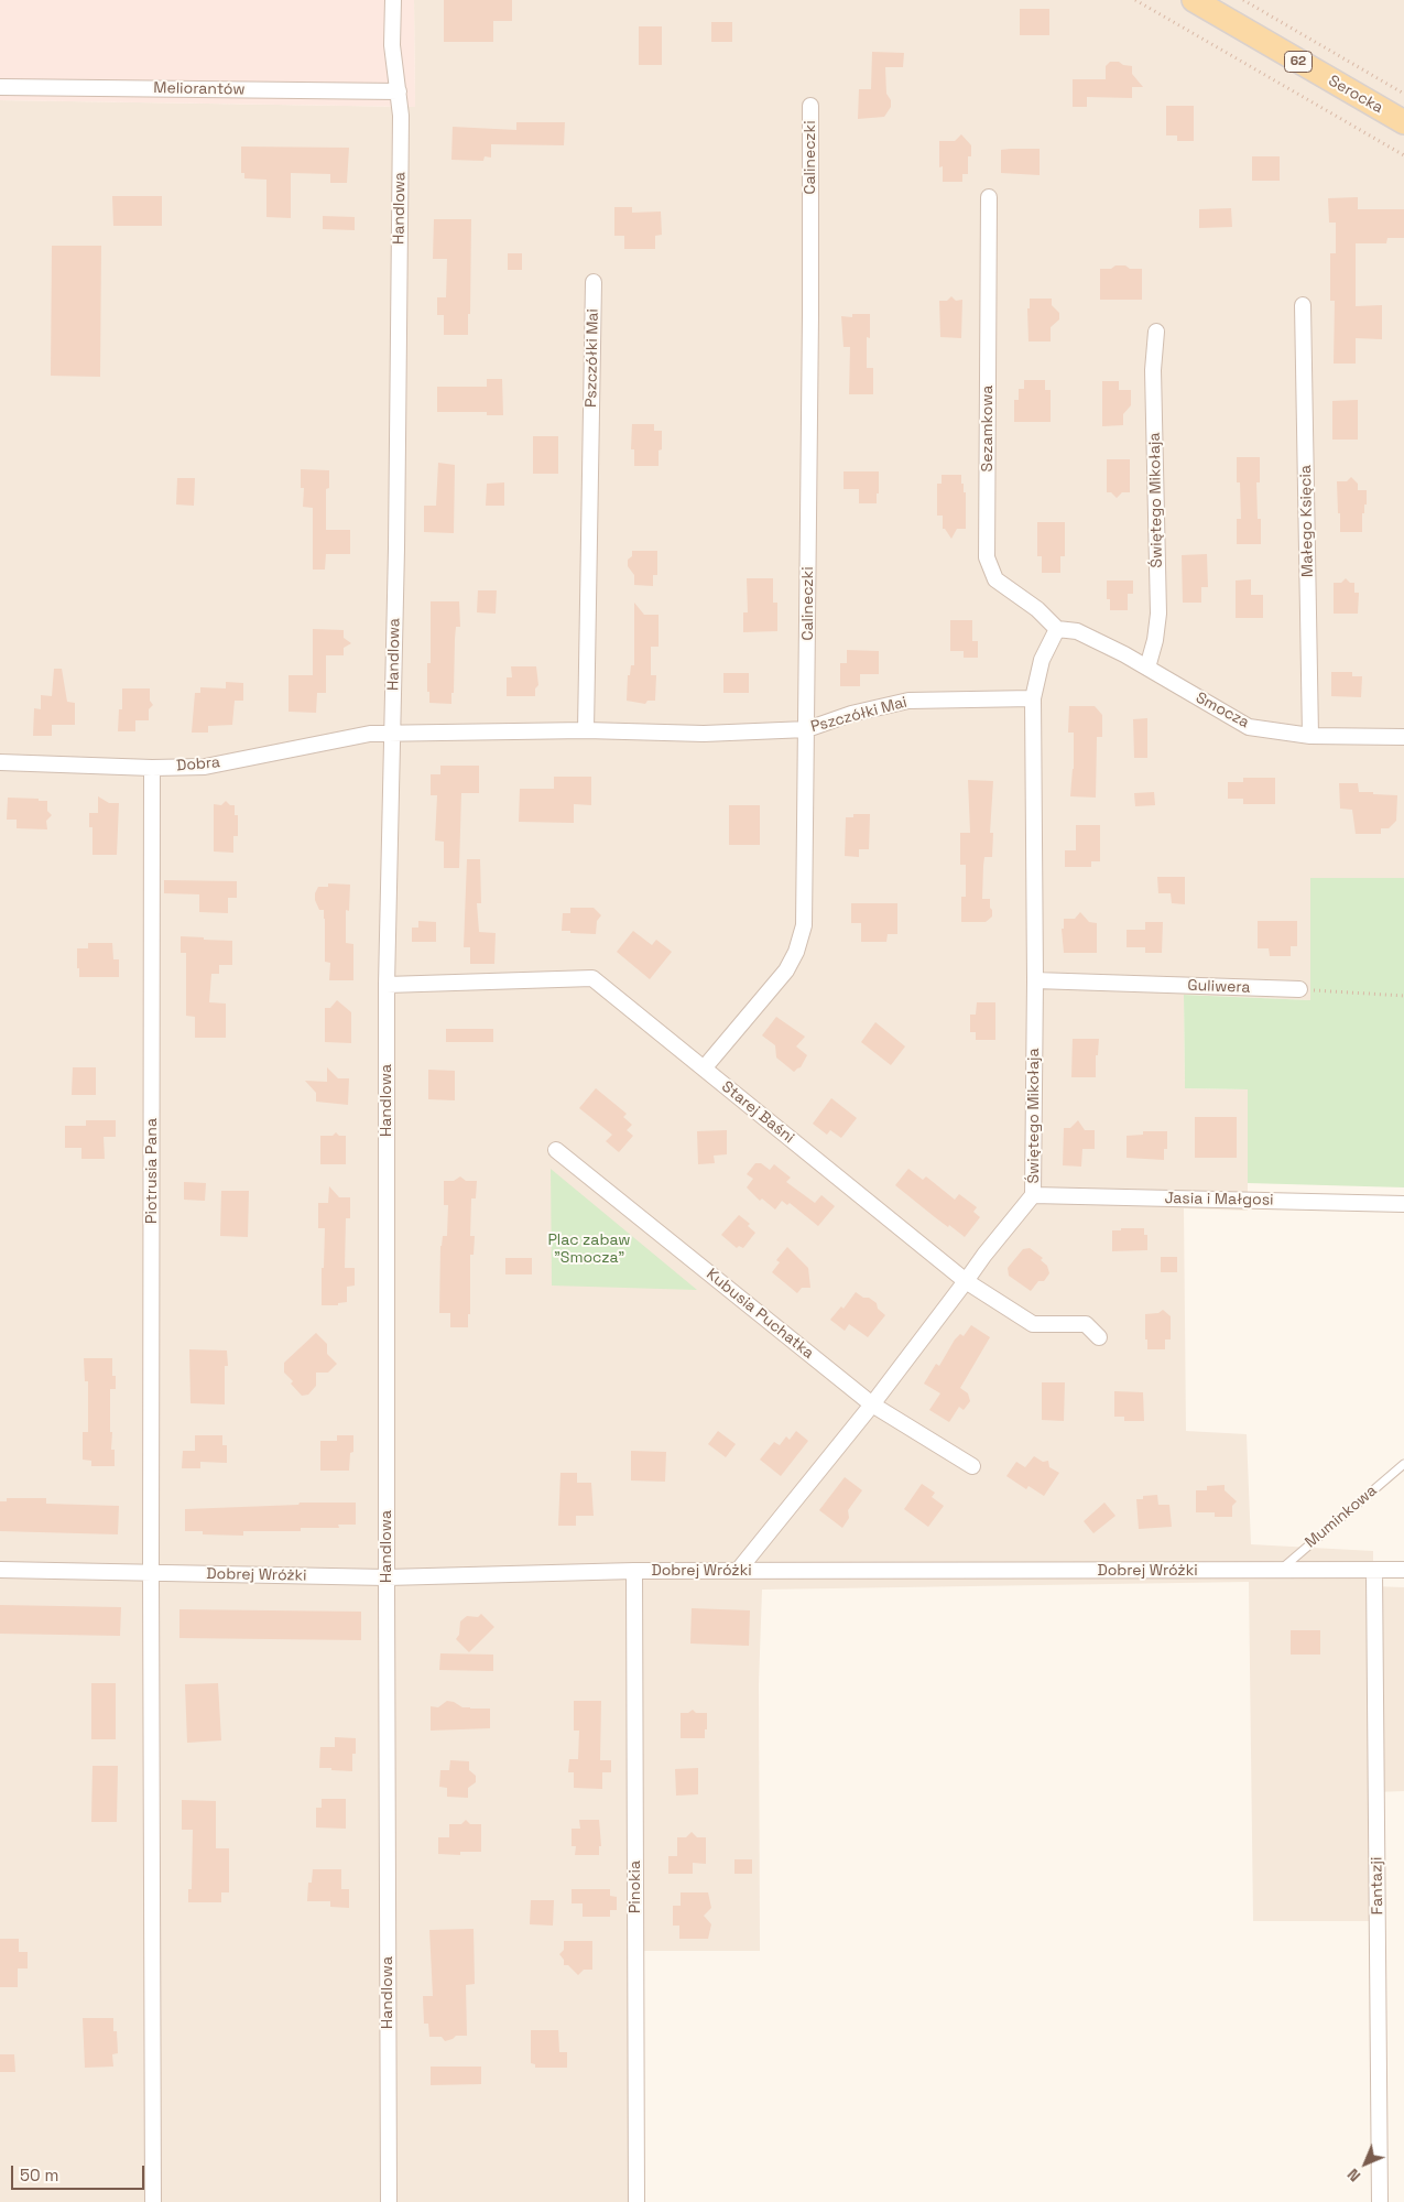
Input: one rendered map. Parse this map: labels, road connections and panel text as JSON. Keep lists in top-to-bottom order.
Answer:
{
  "streets": {
    "main road": ["62", "Serocka"],
    "street": [
      "Meliorantów",
      "Calineczki",
      "Handlowa",
      "Pszczółki Mai",
      "Sezamkowa",
      "Świętego Mikołaja",
      "Małego Księcia",
      "Smocza",
      "Dobra",
      "Guliwera",
      "Starej Baśni",
      "Piotrusia Pana",
      "Jasia i Małgosi",
      "Kubusia Puchatka",
      "Dobrej Wróżki",
      "Fantazji",
      "Pinokia"
    ],
    "lane": ["Muminkowa"]
  },
  "crossings": [
    ["Meliorantów", "Handlowa"],
    ["Calineczki", "Pszczółki Mai"],
    ["Calineczki", "Starej Baśni"],
    ["Handlowa", "Pszczółki Mai"],
    ["Handlowa", "Dobra"],
    ["Handlowa", "Starej Baśni"],
    ["Handlowa", "Dobrej Wróżki"],
    ["Pszczółki Mai", "Świętego Mikołaja"],
    ["Pszczółki Mai", "Dobra"],
    ["Sezamkowa", "Świętego Mikołaja"],
    ["Sezamkowa", "Smocza"],
    ["Świętego Mikołaja", "Smocza"],
    ["Świętego Mikołaja", "Guliwera"],
    ["Świętego Mikołaja", "Starej Baśni"],
    ["Świętego Mikołaja", "Jasia i Małgosi"],
    ["Świętego Mikołaja", "Kubusia Puchatka"],
    ["Świętego Mikołaja", "Dobrej Wróżki"],
    ["Małego Księcia", "Smocza"],
    ["Dobra", "Piotrusia Pana"],
    ["Piotrusia Pana", "Dobrej Wróżki"],
    ["Muminkowa", "Dobrej Wróżki"],
    ["Dobrej Wróżki", "Fantazji"],
    ["Dobrej Wróżki", "Pinokia"]
  ],
  "parks": ["Plac zabaw \"Smocza\""],
  "scale_bar": "50 m",
  "north": "bottom left"
}
